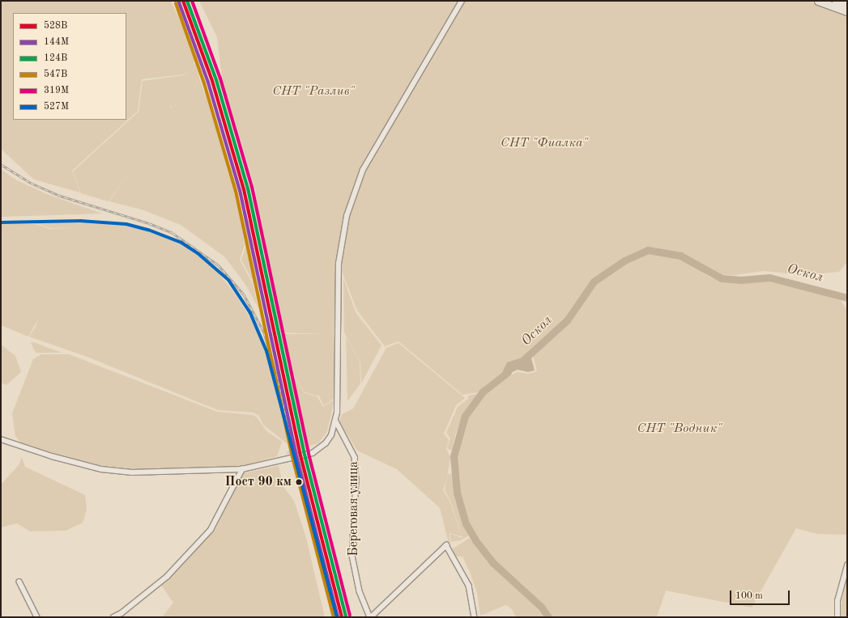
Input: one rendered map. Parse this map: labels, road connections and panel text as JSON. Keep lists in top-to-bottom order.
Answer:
{
  "streets": {
    "street": ["Береговая улица"]
  },
  "water": ["Оскол"],
  "parks": ["СНТ \"Разлив\"", "СНТ \"Фиалка\"", "СНТ \"Водник\""],
  "places": ["Пост 90 км"],
  "lines": [
    "transit line 528В",
    "transit line 124В",
    "transit line 319М",
    "transit line 144М",
    "transit line 547В",
    "transit line 527М"
  ],
  "legend": [
    "528В",
    "144М",
    "124В",
    "547В",
    "319М",
    "527М"
  ],
  "scale_bar": "100 m"
}
